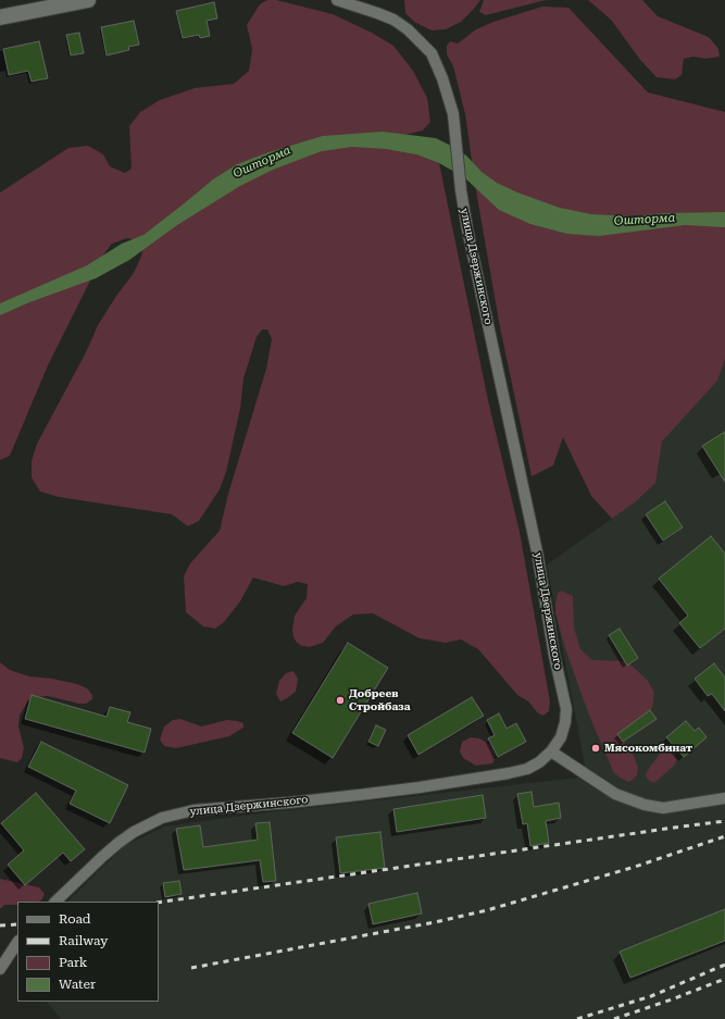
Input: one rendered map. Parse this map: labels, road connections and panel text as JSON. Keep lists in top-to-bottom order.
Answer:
{
  "streets": {
    "street": ["улица Дзержинского"]
  },
  "water": ["Ошторма"],
  "places": ["Добреев Стройбаза", "Мясокомбинат"],
  "legend": [
    "Road",
    "Railway",
    "Park",
    "Water"
  ]
}
